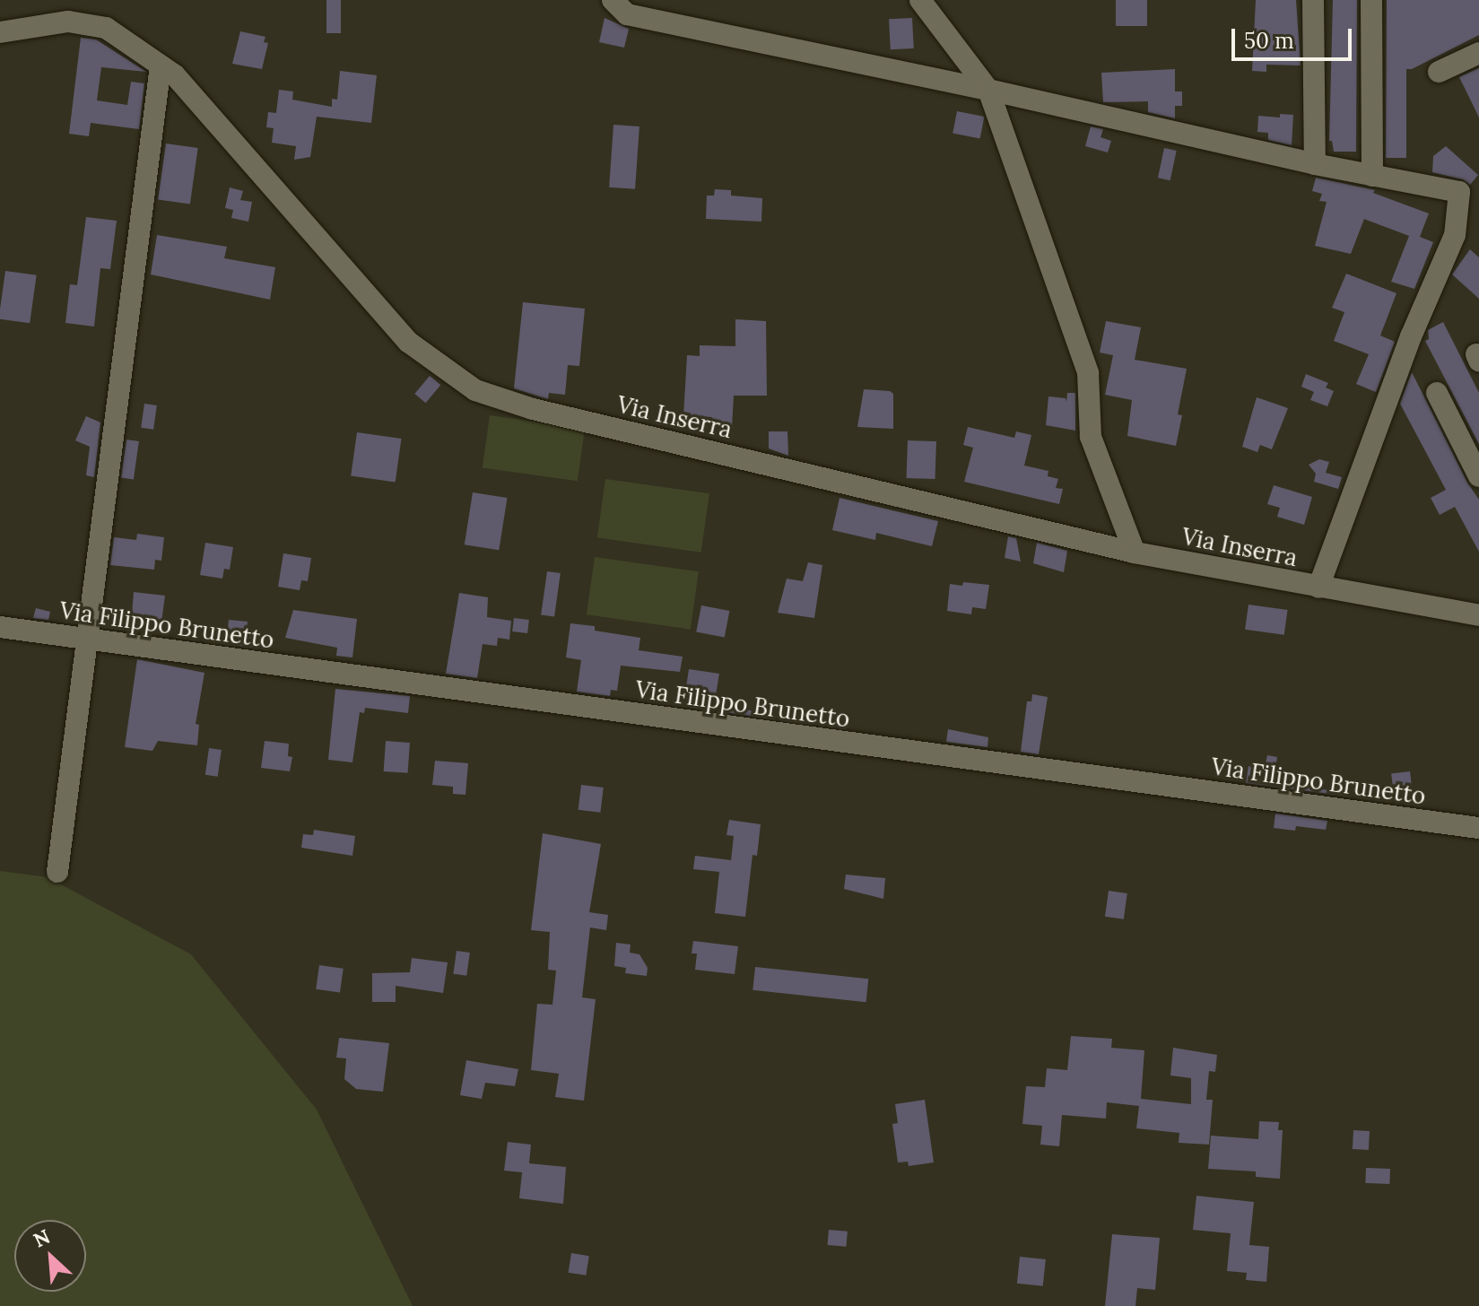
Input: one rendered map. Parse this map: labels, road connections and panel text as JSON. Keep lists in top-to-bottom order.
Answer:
{
  "streets": {
    "street": ["Via Inserra", "Via Filippo Brunetto"]
  },
  "scale_bar": "50 m",
  "north": "top left"
}
